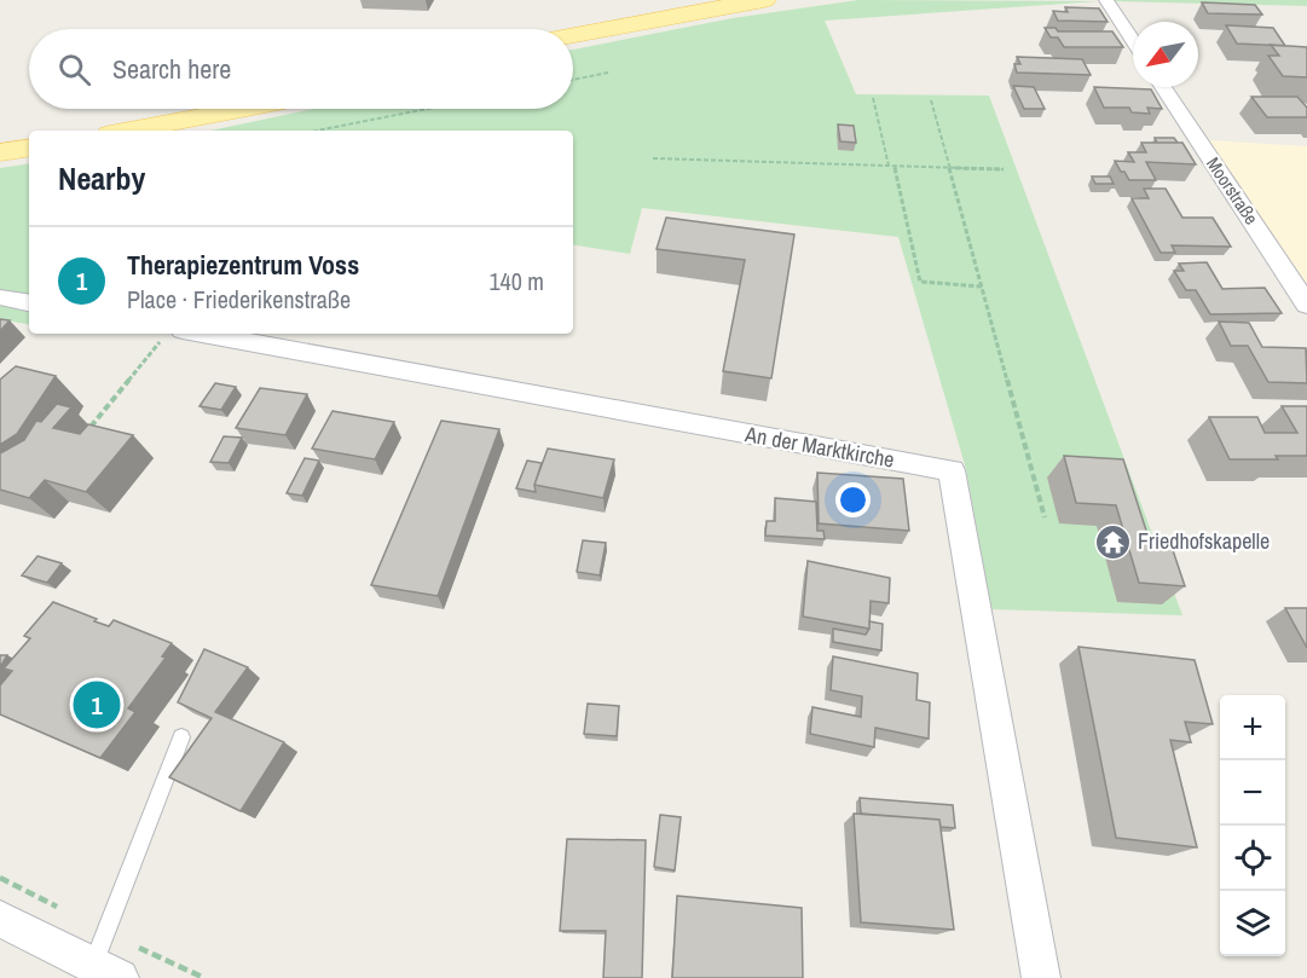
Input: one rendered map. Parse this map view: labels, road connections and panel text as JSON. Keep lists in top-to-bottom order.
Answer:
{
  "streets": {
    "street": ["Moorstraße", "An der Marktkirche"]
  },
  "places": {
    "temple": ["Friedhofskapelle"]
  },
  "north": "bottom left",
  "page": {
    "search": "Search here",
    "heading": "Nearby",
    "list": [
      {
        "mark": "1",
        "name": "Therapiezentrum Voss",
        "note": "Place · Friederikenstraße",
        "value": "140 m"
      }
    ],
    "pins": "1",
    "map_buttons": ["+", "−"]
  }
}
